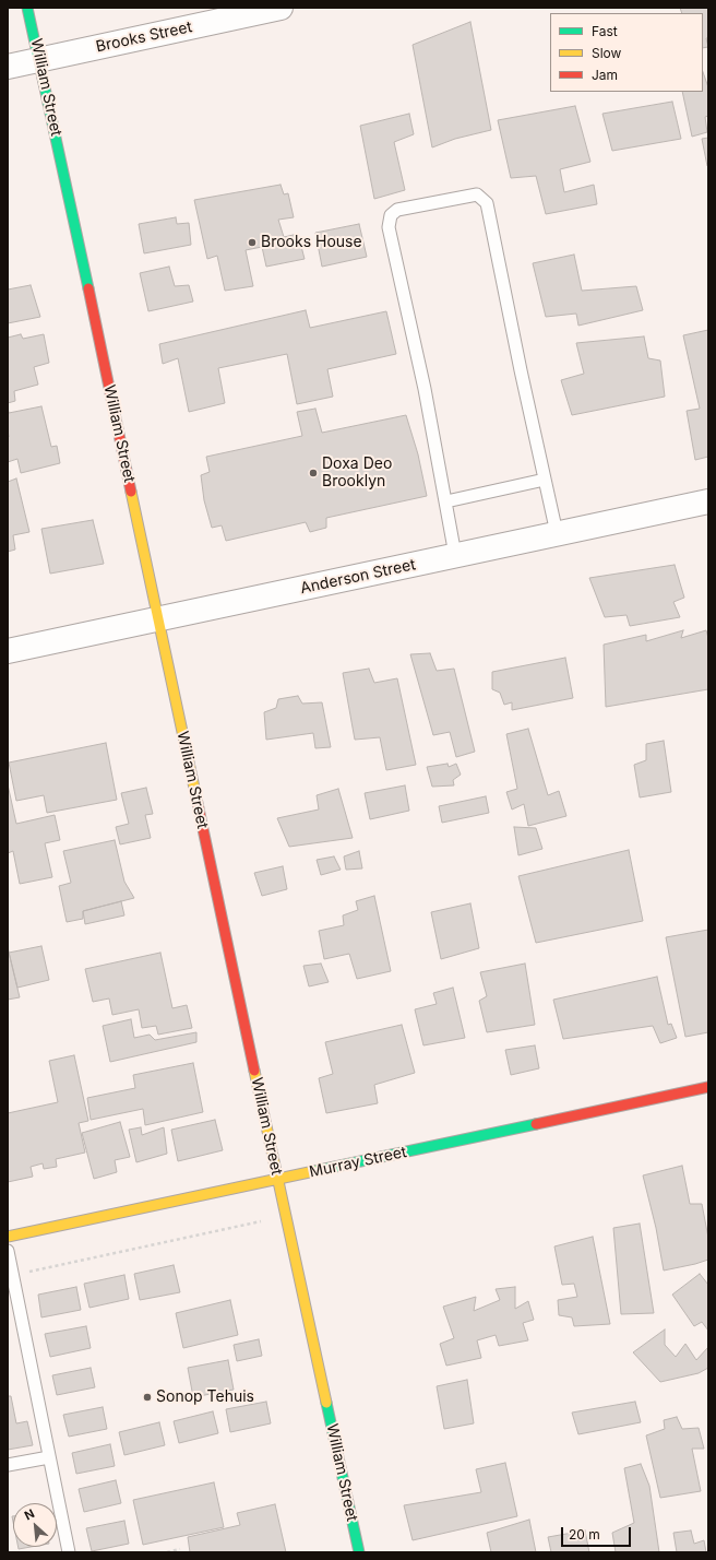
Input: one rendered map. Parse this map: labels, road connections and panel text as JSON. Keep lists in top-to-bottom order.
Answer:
{
  "streets": {
    "street": [
      "Brooks Street",
      "William Street",
      "Anderson Street",
      "Murray Street"
    ]
  },
  "crossings": [
    ["Brooks Street", "William Street"],
    ["William Street", "Anderson Street"],
    ["William Street", "Murray Street"]
  ],
  "places": ["Brooks House", "Doxa Deo Brooklyn", "Sonop Tehuis"],
  "legend": ["Fast", "Slow", "Jam"],
  "scale_bar": "20 m",
  "north": "top left"
}
